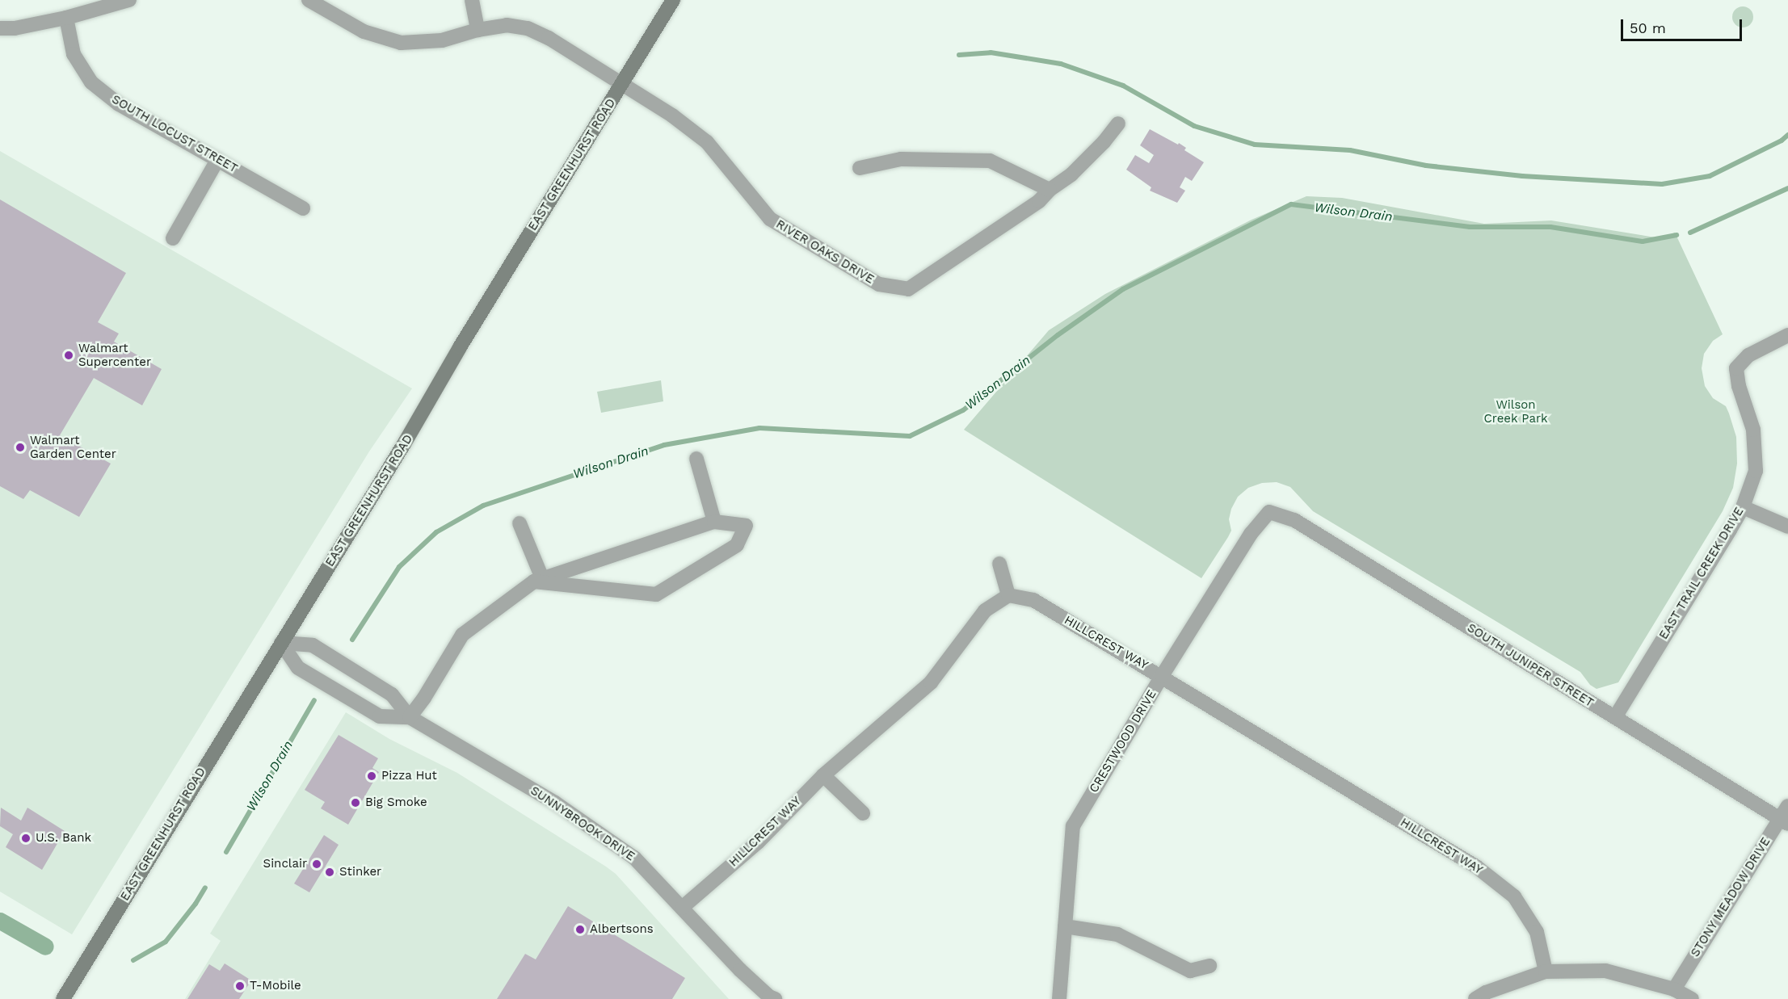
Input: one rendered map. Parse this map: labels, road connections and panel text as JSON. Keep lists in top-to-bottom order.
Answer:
{
  "streets": {
    "main road": ["EAST GREENHURST ROAD"],
    "street": [
      "SOUTH LOCUST STREET",
      "RIVER OAKS DRIVE",
      "EAST TRAIL CREEK DRIVE",
      "HILLCREST WAY",
      "SOUTH JUNIPER STREET",
      "CRESTWOOD DRIVE",
      "SUNNYBROOK DRIVE",
      "STONY MEADOW DRIVE"
    ]
  },
  "crossings": [
    ["EAST GREENHURST ROAD", "RIVER OAKS DRIVE"],
    ["EAST GREENHURST ROAD", "SUNNYBROOK DRIVE"],
    ["EAST TRAIL CREEK DRIVE", "SOUTH JUNIPER STREET"],
    ["HILLCREST WAY", "CRESTWOOD DRIVE"],
    ["HILLCREST WAY", "SUNNYBROOK DRIVE"],
    ["SOUTH JUNIPER STREET", "CRESTWOOD DRIVE"],
    ["SOUTH JUNIPER STREET", "STONY MEADOW DRIVE"]
  ],
  "water": ["Wilson Drain"],
  "parks": ["Wilson Creek Park"],
  "places": [
    "Walmart Supercenter",
    "Walmart Garden Center",
    "Pizza Hut",
    "Big Smoke",
    "U.S. Bank",
    "Sinclair",
    "Stinker",
    "Albertsons",
    "T-Mobile"
  ],
  "scale_bar": "50 m"
}
